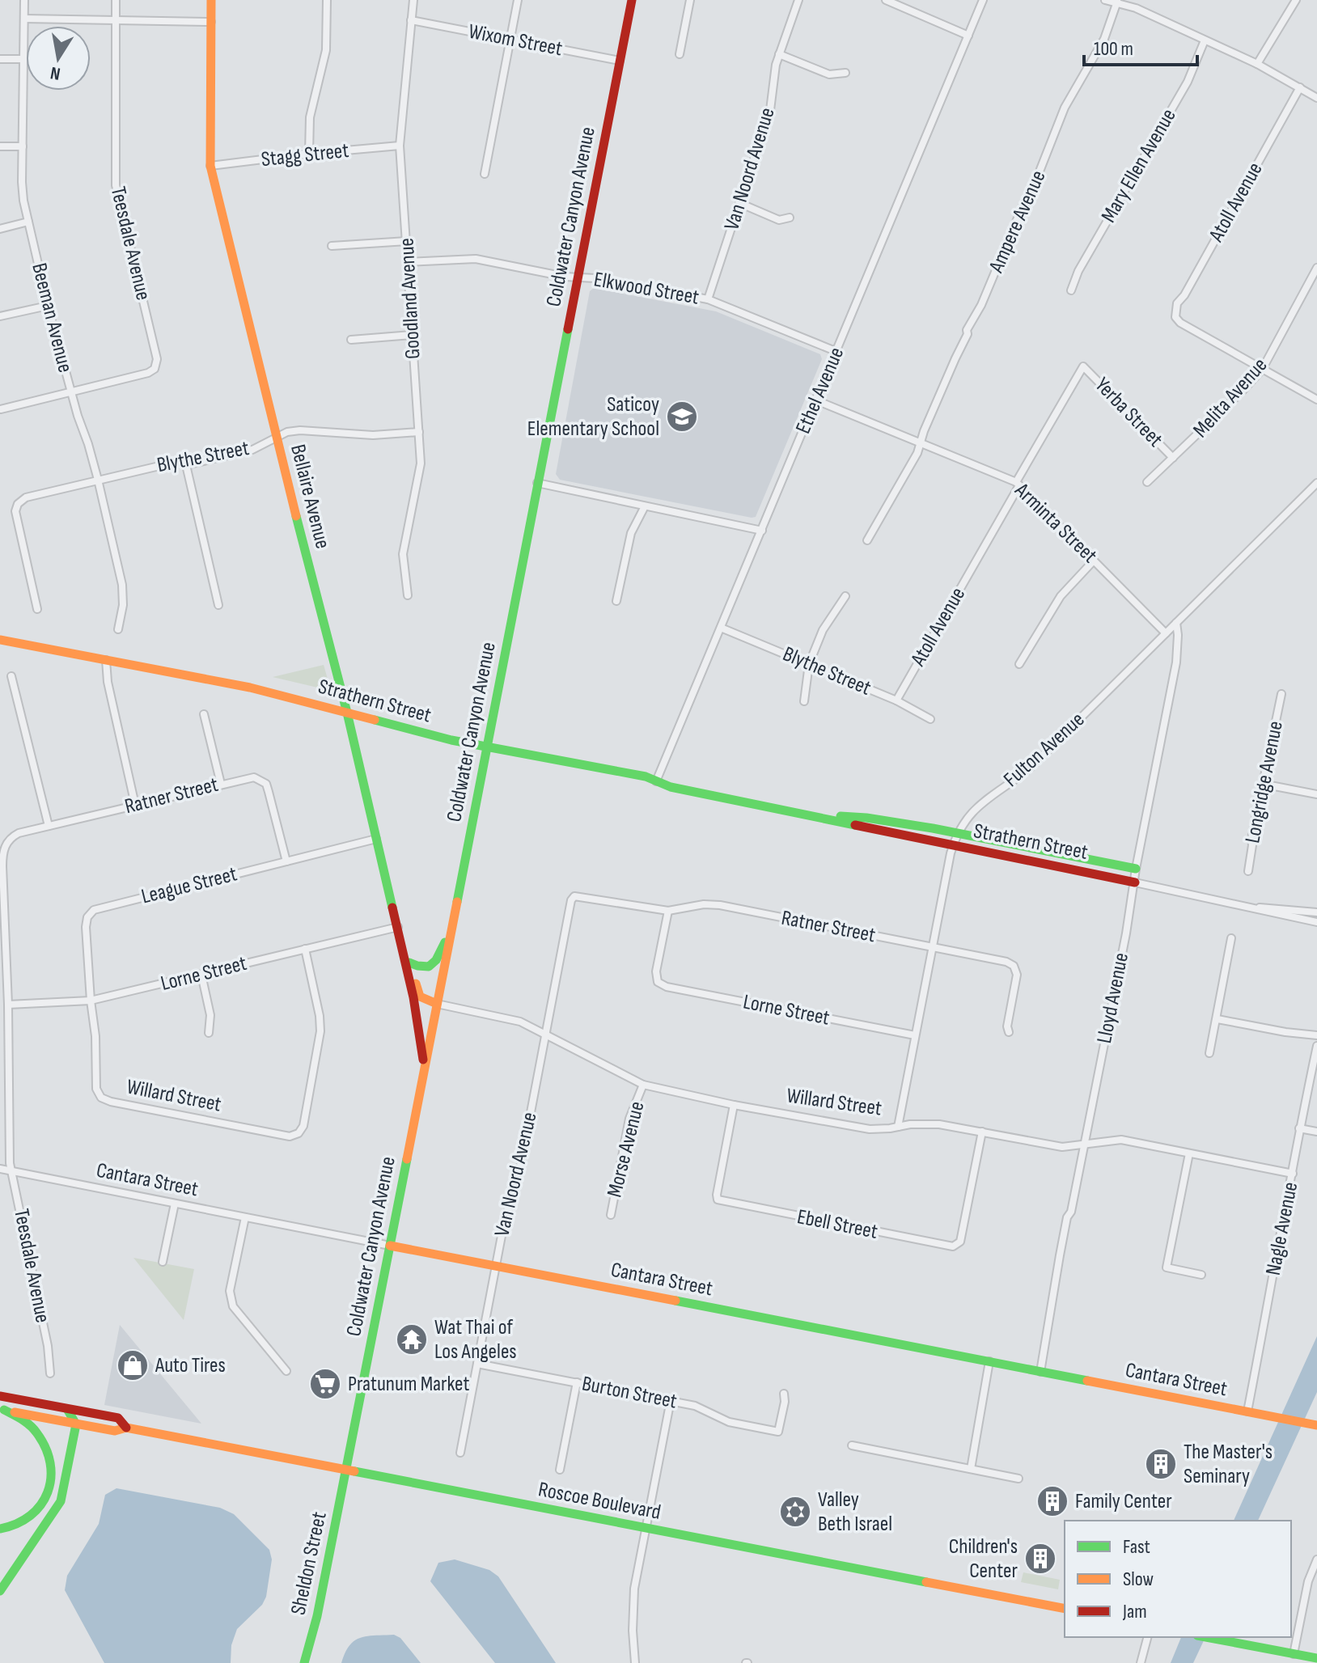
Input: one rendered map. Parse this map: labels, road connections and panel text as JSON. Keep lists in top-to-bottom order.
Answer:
{
  "streets": {
    "main road": [
      "Coldwater Canyon Avenue",
      "Bellaire Avenue",
      "Strathern Street",
      "Cantara Street",
      "Roscoe Boulevard",
      "Sheldon Street"
    ],
    "street": [
      "Wixom Street",
      "Stagg Street",
      "Mary Ellen Avenue",
      "Van Noord Avenue",
      "Atoll Avenue",
      "Ampere Avenue",
      "Teesdale Avenue",
      "Elkwood Street",
      "Goodland Avenue",
      "Beeman Avenue",
      "Ethel Avenue",
      "Melita Avenue",
      "Yerba Street",
      "Blythe Street",
      "Arminta Street",
      "Fulton Avenue",
      "Longridge Avenue",
      "Ratner Street",
      "League Street",
      "Lorne Street",
      "Lloyd Avenue",
      "Willard Street",
      "Morse Avenue",
      "Ebell Street",
      "Nagle Avenue",
      "Burton Street"
    ]
  },
  "crossings": [
    ["Wixom Street", "Coldwater Canyon Avenue"],
    ["Wixom Street", "Goodland Avenue"],
    ["Stagg Street", "Goodland Avenue"],
    ["Stagg Street", "Bellaire Avenue"],
    ["Van Noord Avenue", "Elkwood Street"],
    ["Van Noord Avenue", "Ratner Street"],
    ["Van Noord Avenue", "Willard Street"],
    ["Van Noord Avenue", "Cantara Street"],
    ["Van Noord Avenue", "Burton Street"],
    ["Atoll Avenue", "Melita Avenue"],
    ["Atoll Avenue", "Yerba Street"],
    ["Atoll Avenue", "Blythe Street"],
    ["Atoll Avenue", "Arminta Street"],
    ["Coldwater Canyon Avenue", "Elkwood Street"],
    ["Coldwater Canyon Avenue", "Bellaire Avenue"],
    ["Coldwater Canyon Avenue", "Strathern Street"],
    ["Coldwater Canyon Avenue", "Willard Street"],
    ["Coldwater Canyon Avenue", "Cantara Street"],
    ["Coldwater Canyon Avenue", "Roscoe Boulevard"],
    ["Coldwater Canyon Avenue", "Sheldon Street"],
    ["Ampere Avenue", "Arminta Street"],
    ["Teesdale Avenue", "Beeman Avenue"],
    ["Teesdale Avenue", "Ratner Street"],
    ["Teesdale Avenue", "Lorne Street"],
    ["Teesdale Avenue", "Cantara Street"],
    ["Elkwood Street", "Goodland Avenue"],
    ["Elkwood Street", "Ethel Avenue"],
    ["Goodland Avenue", "Blythe Street"],
    ["Beeman Avenue", "Blythe Street"],
    ["Ethel Avenue", "Blythe Street"],
    ["Ethel Avenue", "Arminta Street"],
    ["Ethel Avenue", "Strathern Street"],
    ["Melita Avenue", "Yerba Street"],
    ["Blythe Street", "Bellaire Avenue"],
    ["Bellaire Avenue", "Strathern Street"],
    ["Bellaire Avenue", "League Street"],
    ["Bellaire Avenue", "Lorne Street"],
    ["Arminta Street", "Fulton Avenue"],
    ["Strathern Street", "Fulton Avenue"],
    ["Strathern Street", "Lloyd Avenue"],
    ["Fulton Avenue", "Ratner Street"],
    ["Fulton Avenue", "Lorne Street"],
    ["Fulton Avenue", "Lloyd Avenue"],
    ["Fulton Avenue", "Willard Street"],
    ["Ratner Street", "League Street"],
    ["Ratner Street", "Lorne Street"],
    ["League Street", "Lorne Street"],
    ["League Street", "Willard Street"],
    ["Lorne Street", "Willard Street"],
    ["Lloyd Avenue", "Willard Street"],
    ["Lloyd Avenue", "Cantara Street"],
    ["Willard Street", "Morse Avenue"],
    ["Willard Street", "Ebell Street"],
    ["Willard Street", "Nagle Avenue"],
    ["Cantara Street", "Nagle Avenue"],
    ["Roscoe Boulevard", "Sheldon Street"]
  ],
  "places": {
    "school or university": ["Saticoy Elementary School"],
    "temple": ["Wat Thai of Los Angeles"],
    "shop": ["Auto Tires"],
    "supermarket": ["Pratunum Market"],
    "building": ["The Master's Seminary", "Family Center", "Children's Center"],
    "synagogue": ["Valley Beth Israel"]
  },
  "legend": ["Fast", "Slow", "Jam"],
  "scale_bar": "100 m",
  "north": "bottom"
}
